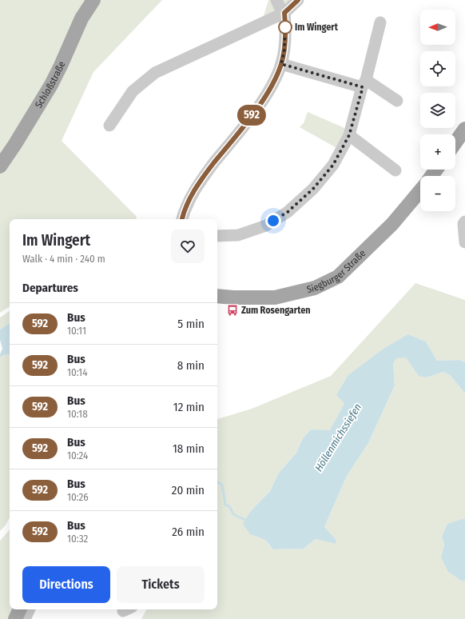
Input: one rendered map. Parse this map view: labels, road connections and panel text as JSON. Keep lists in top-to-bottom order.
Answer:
{
  "streets": {
    "main road": ["Schloßstraße", "Siegburger Straße"]
  },
  "water": ["Höllenmichssiefen"],
  "places": {
    "other": ["Im Wingert"],
    "bus stop": ["Zum Rosengarten"]
  },
  "lines": ["bus line 592"],
  "north": "left",
  "page": {
    "on_map": "592",
    "map_buttons": ["+", "−"],
    "heading": [
      ["Im Wingert", "Walk · 4 min · 240 m"],
      "Departures"
    ],
    "list": [
      {
        "mark": "592",
        "name": "Bus",
        "note": "10:11",
        "value": "5 min"
      },
      {
        "mark": "592",
        "name": "Bus",
        "note": "10:14",
        "value": "8 min"
      },
      {
        "mark": "592",
        "name": "Bus",
        "note": "10:18",
        "value": "12 min"
      },
      {
        "mark": "592",
        "name": "Bus",
        "note": "10:24",
        "value": "18 min"
      },
      {
        "mark": "592",
        "name": "Bus",
        "note": "10:26",
        "value": "20 min"
      },
      {
        "mark": "592",
        "name": "Bus",
        "note": "10:32",
        "value": "26 min"
      }
    ],
    "buttons": ["Directions", "Tickets"]
  }
}
